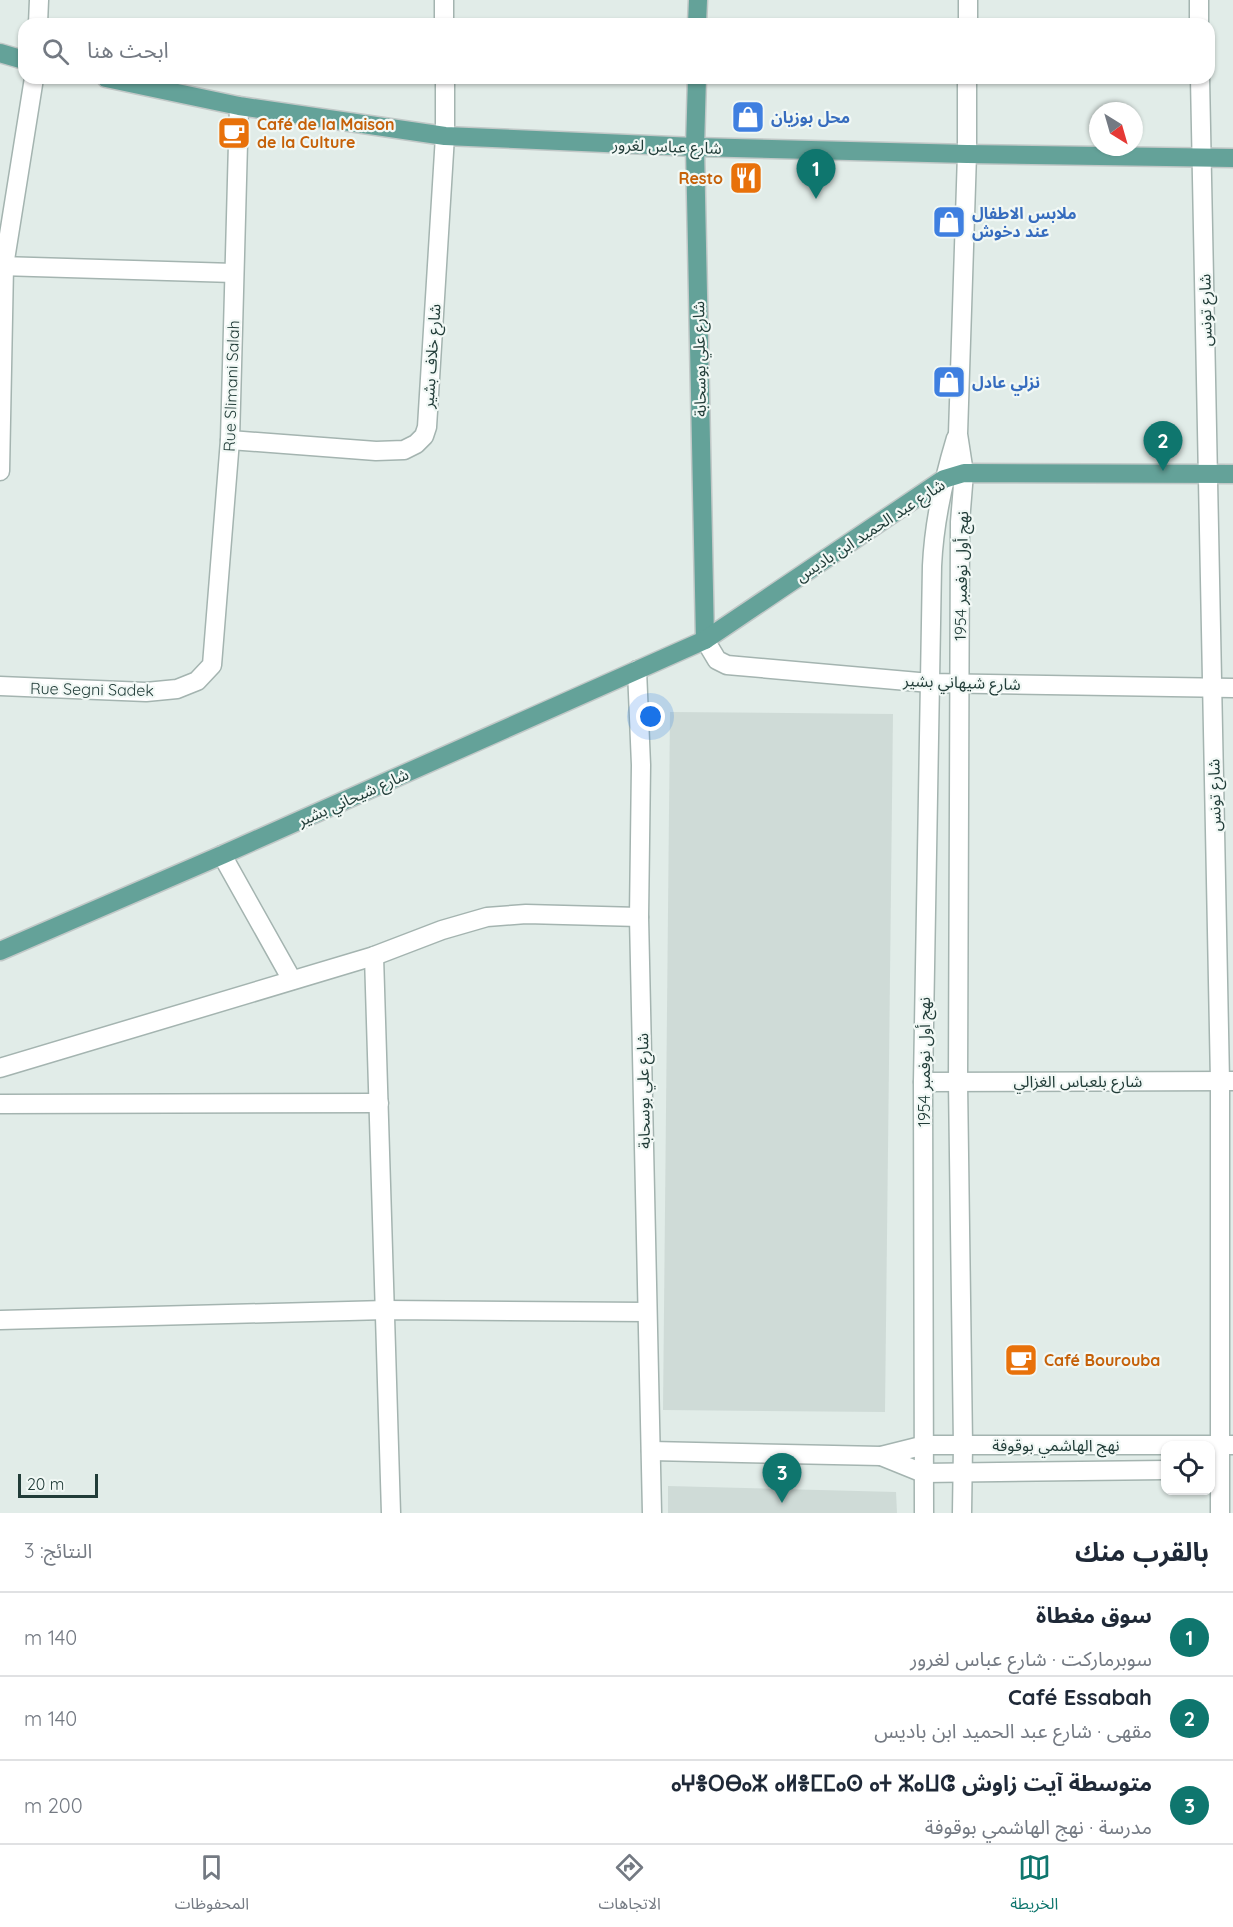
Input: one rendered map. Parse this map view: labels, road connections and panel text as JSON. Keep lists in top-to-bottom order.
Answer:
{
  "streets": {
    "main road": [
      "شارع عباس لغرور",
      "شارع علي بوسحابة",
      "شارع عبد الحميد ابن باديس",
      "شارع شيحاني بشير"
    ],
    "street": [
      "شارع تونس",
      "شارع خلاف بشير",
      "Rue Slimani Salah",
      "نهج أول نوفمبر 1954",
      "شارع شيهاني بشير",
      "Rue Segni Sadek",
      "شارع بلعباس الغزالي",
      "نهج الهاشمي بوقوفة"
    ]
  },
  "crossings": [
    ["شارع عباس لغرور", "شارع تونس"],
    ["شارع عباس لغرور", "شارع خلاف بشير"],
    ["شارع عباس لغرور", "شارع علي بوسحابة"],
    ["شارع عباس لغرور", "Rue Slimani Salah"],
    ["شارع تونس", "شارع عبد الحميد ابن باديس"],
    ["شارع تونس", "شارع شيهاني بشير"],
    ["شارع تونس", "شارع بلعباس الغزالي"],
    ["شارع تونس", "نهج الهاشمي بوقوفة"],
    ["شارع خلاف بشير", "Rue Slimani Salah"],
    ["شارع علي بوسحابة", "شارع عبد الحميد ابن باديس"],
    ["شارع علي بوسحابة", "شارع شيهاني بشير"],
    ["شارع علي بوسحابة", "شارع شيحاني بشير"],
    ["شارع علي بوسحابة", "نهج الهاشمي بوقوفة"],
    ["Rue Slimani Salah", "Rue Segni Sadek"],
    ["شارع عبد الحميد ابن باديس", "نهج أول نوفمبر 1954"],
    ["شارع عبد الحميد ابن باديس", "شارع شيهاني بشير"],
    ["شارع عبد الحميد ابن باديس", "شارع شيحاني بشير"],
    ["نهج أول نوفمبر 1954", "شارع شيهاني بشير"],
    ["نهج أول نوفمبر 1954", "شارع بلعباس الغزالي"],
    ["نهج أول نوفمبر 1954", "نهج الهاشمي بوقوفة"],
    ["شارع شيهاني بشير", "شارع شيحاني بشير"]
  ],
  "places": {
    "shop": ["محل بوزيان", "ملابس الاطفال عند دخوش", "نزلي عادل"],
    "cafe": ["Café de la Maison de la Culture", "Café Bourouba"],
    "restaurant": ["Resto"]
  },
  "scale_bar": "20 m",
  "north": "bottom right",
  "page": {
    "search": "ابحث هنا",
    "pins": ["1", "2", "3"],
    "scale": "20 m",
    "heading": ["بالقرب منك", "النتائج: 3"],
    "list": [
      {
        "mark": "1",
        "name": "سوق مغطاة",
        "note": "سوبرماركت · شارع عباس لغرور",
        "value": "140 m"
      },
      {
        "mark": "2",
        "name": "Café Essabah",
        "note": "مقهى · شارع عبد الحميد ابن باديس",
        "value": "140 m"
      },
      {
        "mark": "3",
        "name": "متوسطة آيت زاوش ⴰⵖⴻⵔⴱⴰⵣ ⴰⵍⴻⵎⵎⴰⵙ ⴰⵜ ⵣⴰⵡⵛ",
        "note": "مدرسة · نهج الهاشمي بوقوفة",
        "value": "200 m"
      }
    ],
    "nav": ["الخريطة", "الاتجاهات", "المحفوظات"]
  }
}
